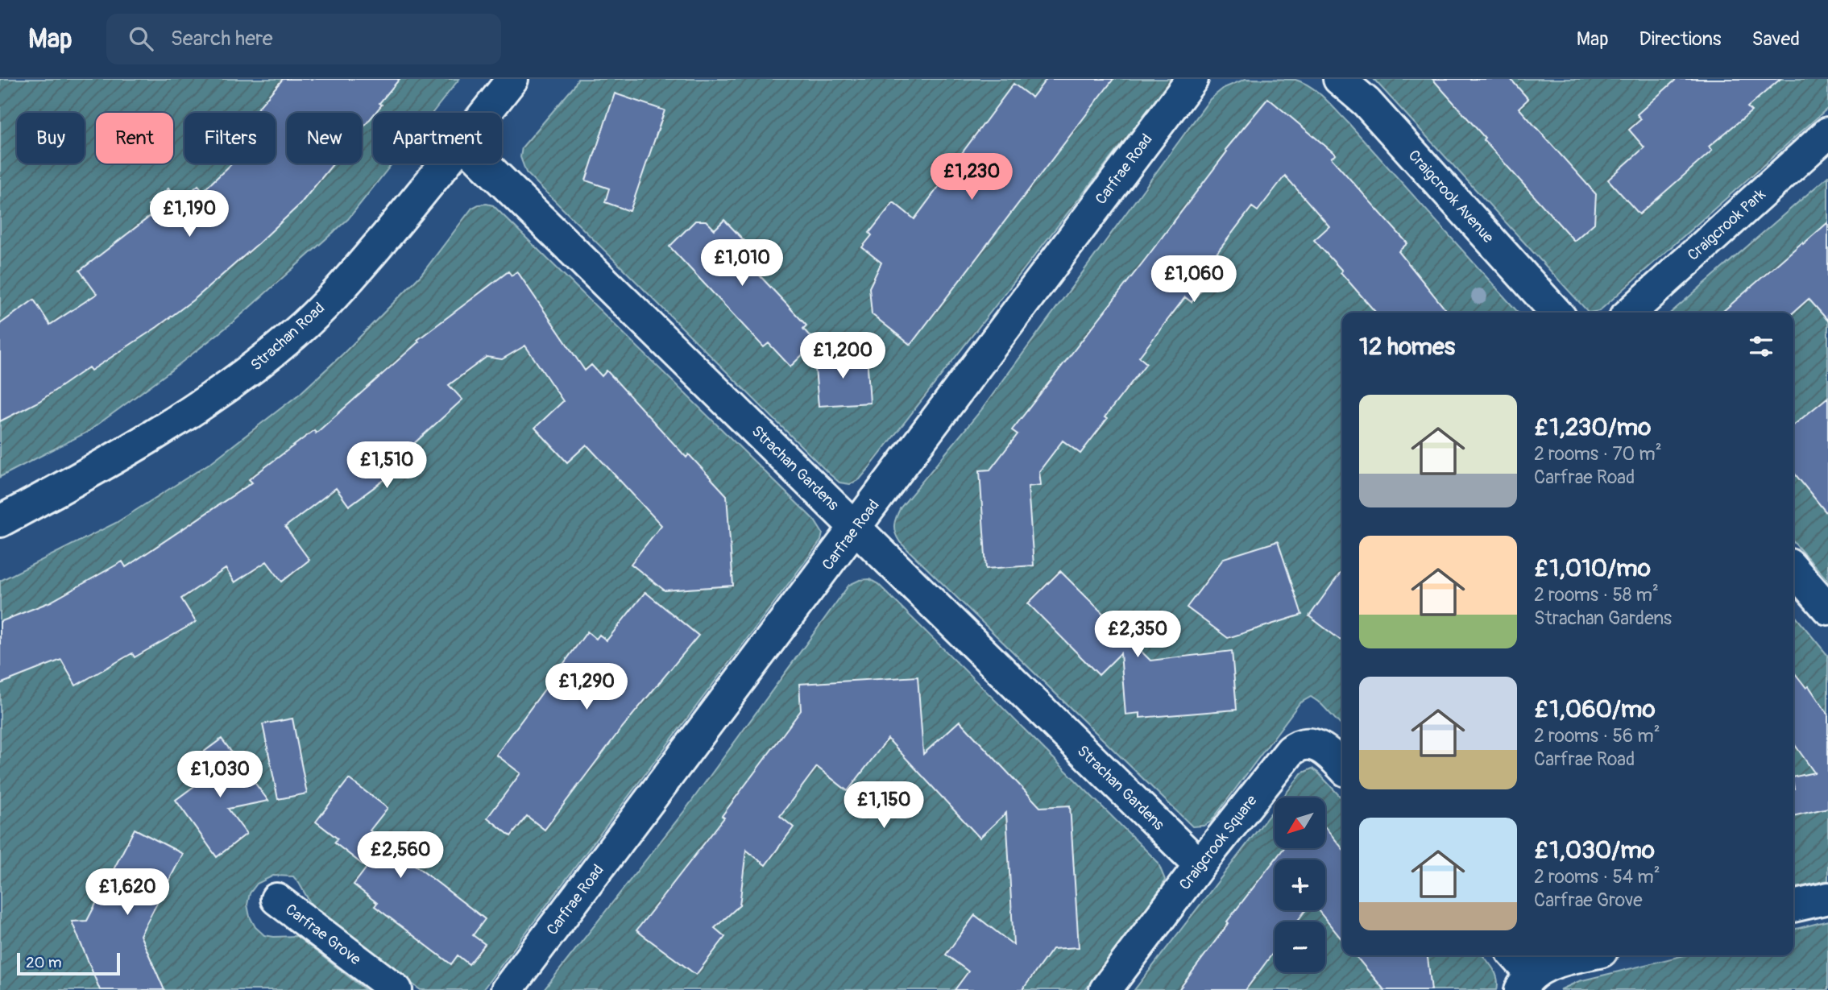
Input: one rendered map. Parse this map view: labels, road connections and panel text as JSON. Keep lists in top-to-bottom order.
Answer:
{
  "streets": {
    "street": [
      "Carfrae Road",
      "Craigcrook Avenue",
      "Craigcrook Park",
      "Strachan Road",
      "Strachan Gardens",
      "Craigcrook Square",
      "Carfrae Grove"
    ]
  },
  "crossings": [
    ["Carfrae Road", "Strachan Gardens"],
    ["Strachan Gardens", "Craigcrook Square"]
  ],
  "scale_bar": "20 m",
  "north": "bottom left",
  "page": {
    "header": "Map",
    "search": "Search here",
    "nav": ["Map", "Directions", "Saved"],
    "chip": [
      "Buy",
      "Rent",
      "Filters",
      "New",
      "Apartment"
    ],
    "price": [
      "£1,230",
      "£1,190",
      "£1,010",
      "£1,060",
      "£1,200",
      "£1,510",
      "£2,350",
      "£1,290",
      "£1,030",
      "£1,150",
      "£2,560",
      "£1,620"
    ],
    "heading": "12 homes",
    "list": [
      {
        "name": "£1,230/mo",
        "note": "2 rooms · 70 m² · Carfrae Road"
      },
      {
        "name": "£1,010/mo",
        "note": "2 rooms · 58 m² · Strachan Gardens"
      },
      {
        "name": "£1,060/mo",
        "note": "2 rooms · 56 m² · Carfrae Road"
      },
      {
        "name": "£1,030/mo",
        "note": "2 rooms · 54 m² · Carfrae Grove"
      }
    ],
    "map_buttons": ["+", "−"],
    "scale": "20 m"
  }
}
